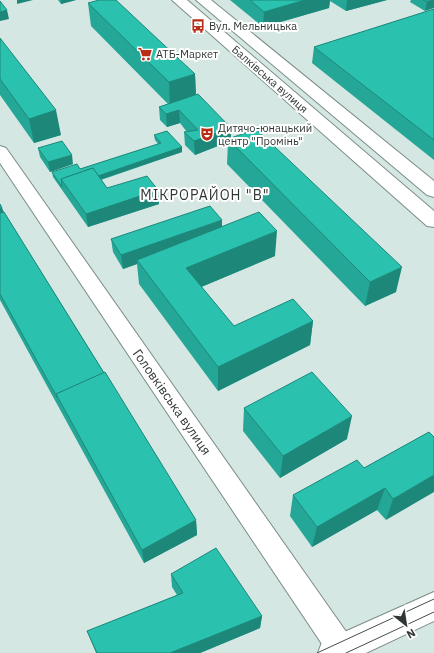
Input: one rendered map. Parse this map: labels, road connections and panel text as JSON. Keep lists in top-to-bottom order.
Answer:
{
  "streets": {
    "main road": ["Балківська вулиця"],
    "street": ["Головківська вулиця"]
  },
  "districts": ["МІКРОРАЙОН \"В\""],
  "places": {
    "bus stop": ["Вул. Мельницька"],
    "supermarket": ["АТБ-Маркет"],
    "theatre": ["Дитячо-юнацький центр \"Промінь\""]
  },
  "north": "bottom right"
}
